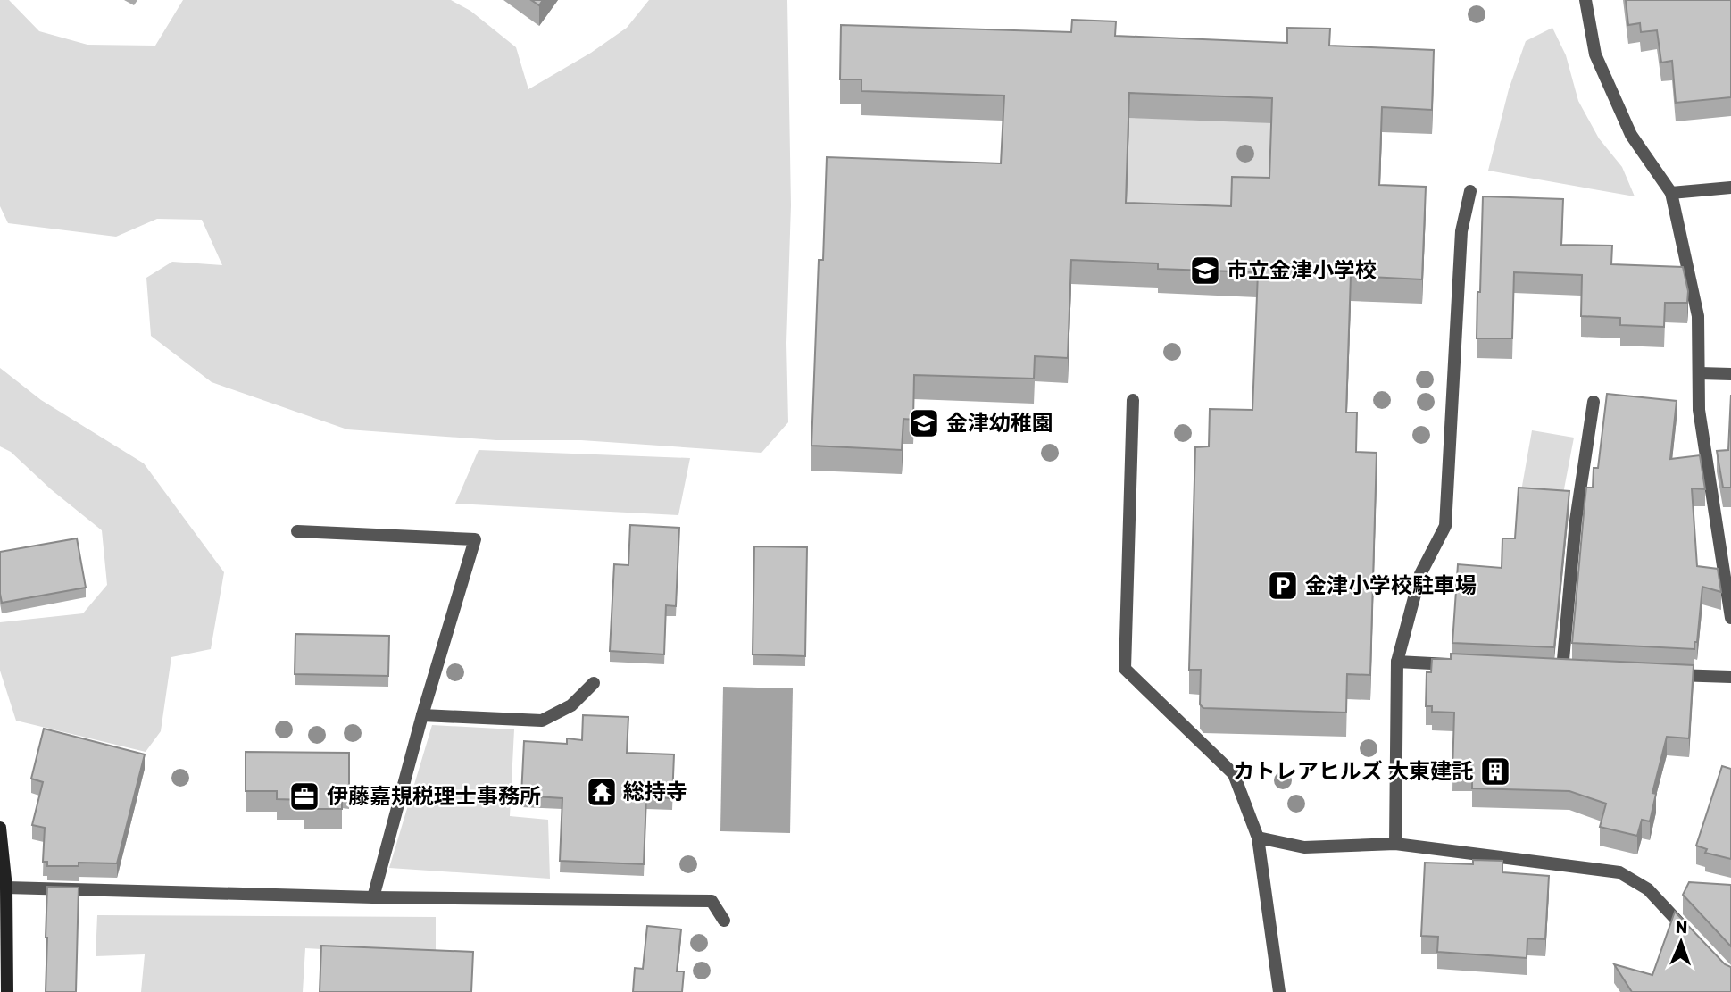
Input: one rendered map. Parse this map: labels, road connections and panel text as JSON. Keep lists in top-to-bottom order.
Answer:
{
  "places": {
    "school or university": ["市立金津小学校", "金津幼稚園"],
    "parking": ["金津小学校駐車場"],
    "building": ["カトレアヒルズ 大東建託"],
    "temple": ["総持寺"],
    "office": ["伊藤嘉規税理士事務所"]
  },
  "north": "top"
}
